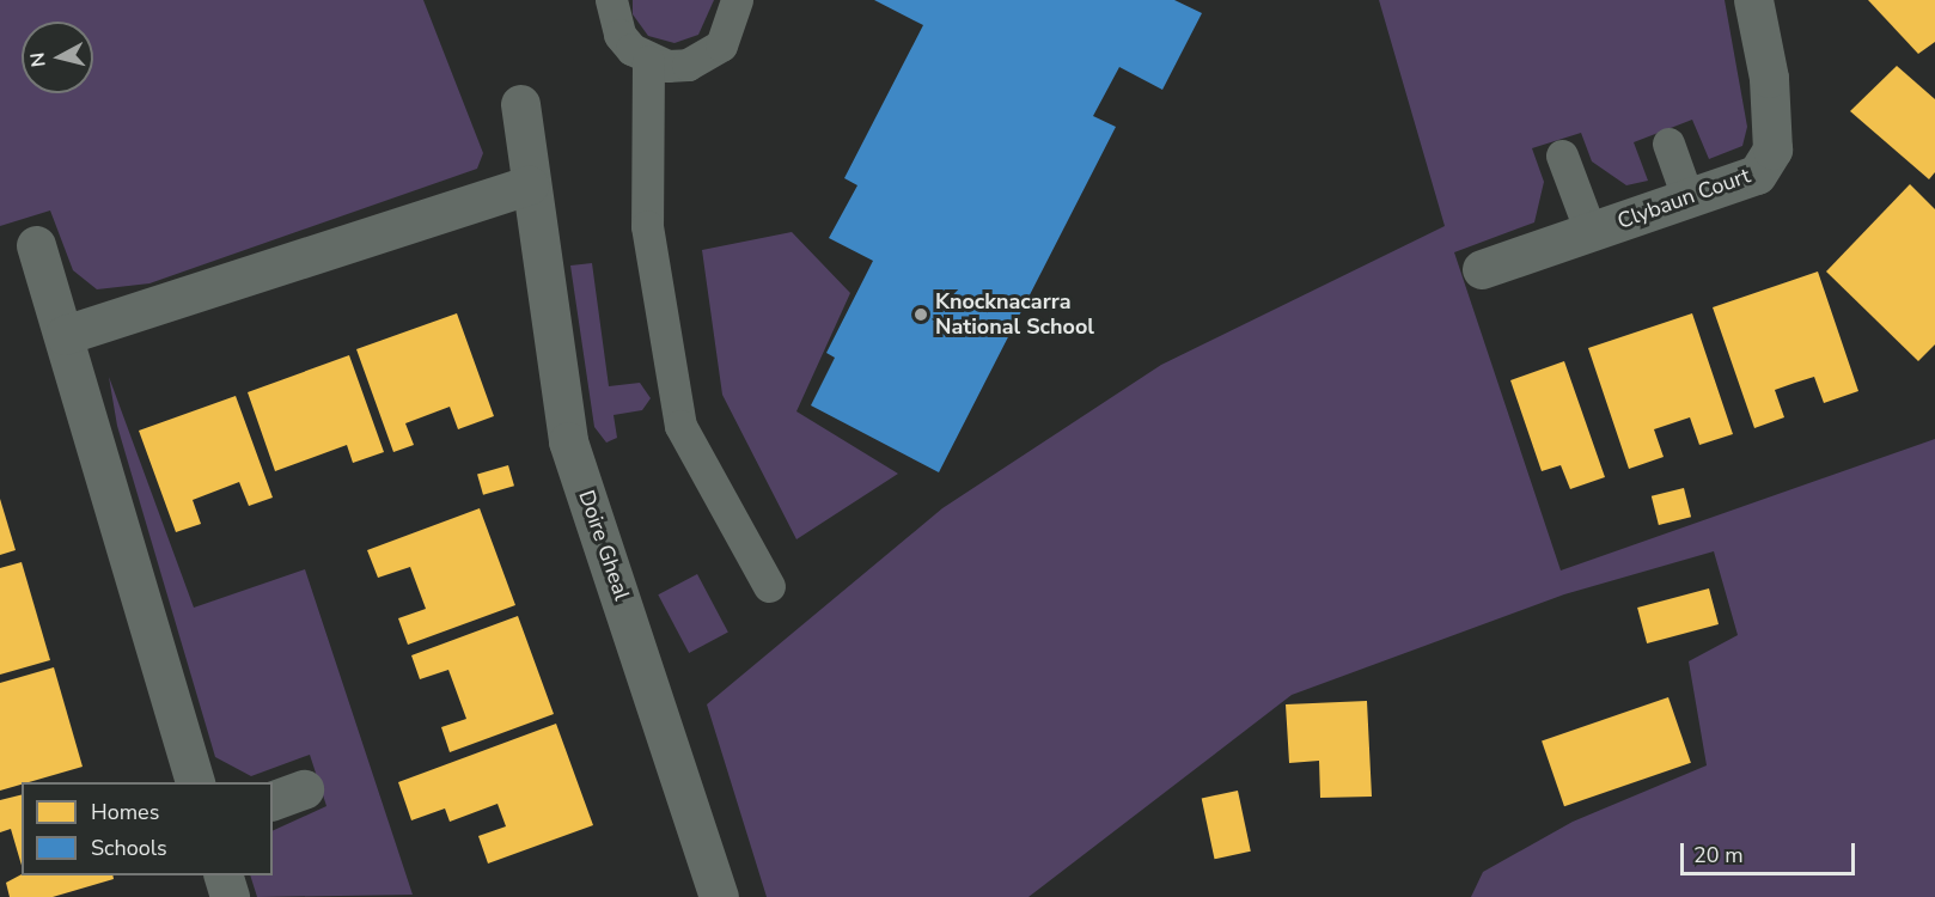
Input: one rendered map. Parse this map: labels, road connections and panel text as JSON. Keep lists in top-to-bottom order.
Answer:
{
  "streets": {
    "street": ["Clybaun Court", "Doire Gheal"]
  },
  "places": ["Knocknacarra National School"],
  "legend": ["Homes", "Schools"],
  "scale_bar": "20 m",
  "north": "left"
}
